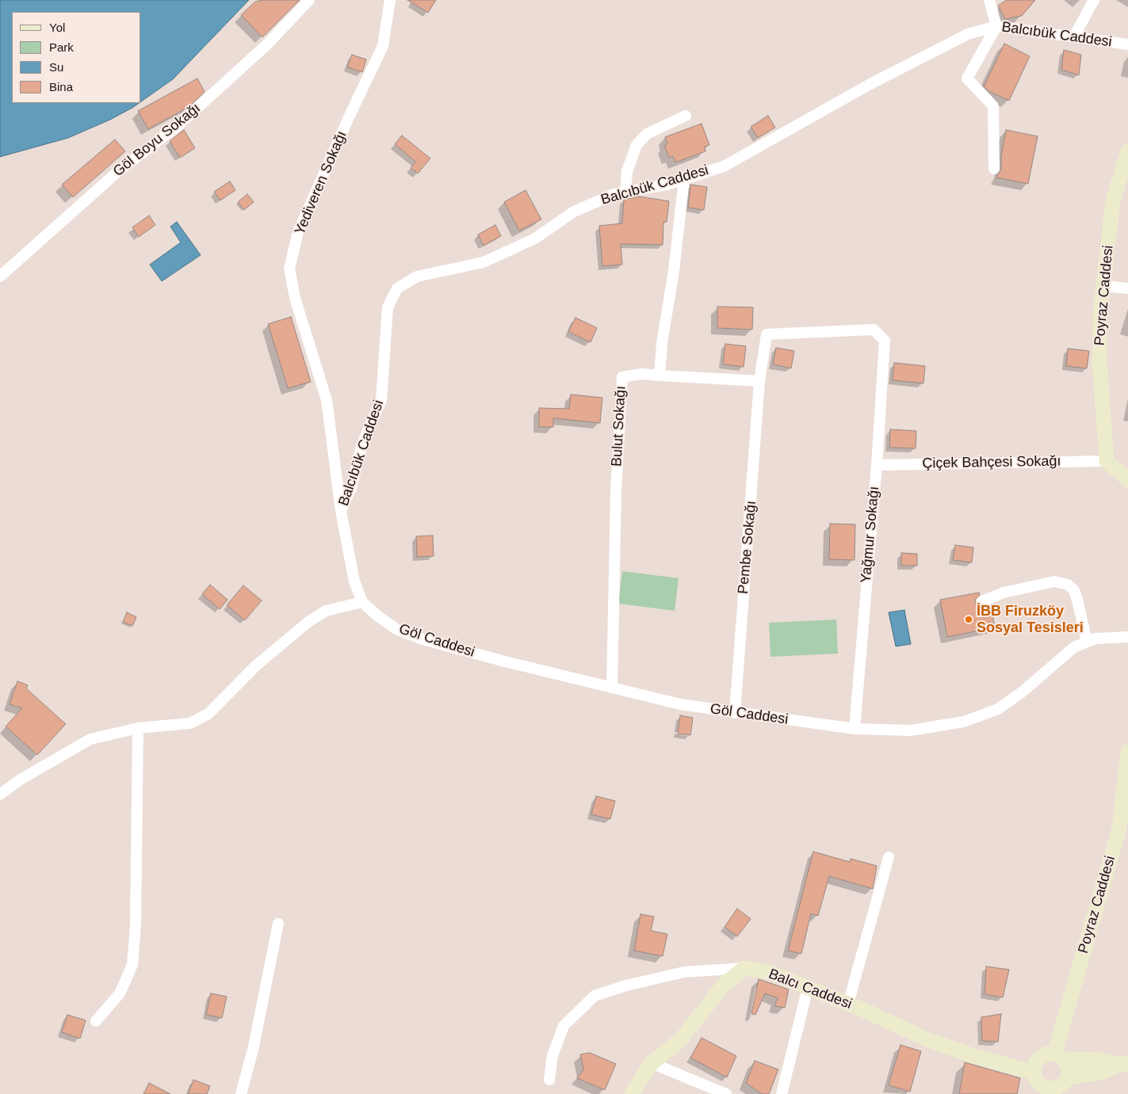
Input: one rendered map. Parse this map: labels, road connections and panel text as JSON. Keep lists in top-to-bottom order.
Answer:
{
  "streets": {
    "street": [
      "Balcıbük Caddesi",
      "Göl Boyu Sokağı",
      "Yediveren Sokağı",
      "Poyraz Caddesi",
      "Bulut Sokağı",
      "Çiçek Bahçesi Sokağı",
      "Yağmur Sokağı",
      "Pembe Sokağı",
      "Göl Caddesi",
      "Balcı Caddesi"
    ]
  },
  "crossings": [
    ["Balcıbük Caddesi", "Yediveren Sokağı"],
    ["Balcıbük Caddesi", "Göl Caddesi"],
    ["Poyraz Caddesi", "Çiçek Bahçesi Sokağı"],
    ["Poyraz Caddesi", "Balcı Caddesi"],
    ["Bulut Sokağı", "Göl Caddesi"],
    ["Çiçek Bahçesi Sokağı", "Yağmur Sokağı"],
    ["Yağmur Sokağı", "Pembe Sokağı"],
    ["Yağmur Sokağı", "Göl Caddesi"],
    ["Pembe Sokağı", "Göl Caddesi"]
  ],
  "places": ["İBB Firuzköy Sosyal Tesisleri"],
  "legend": [
    "Yol",
    "Park",
    "Su",
    "Bina"
  ]
}
